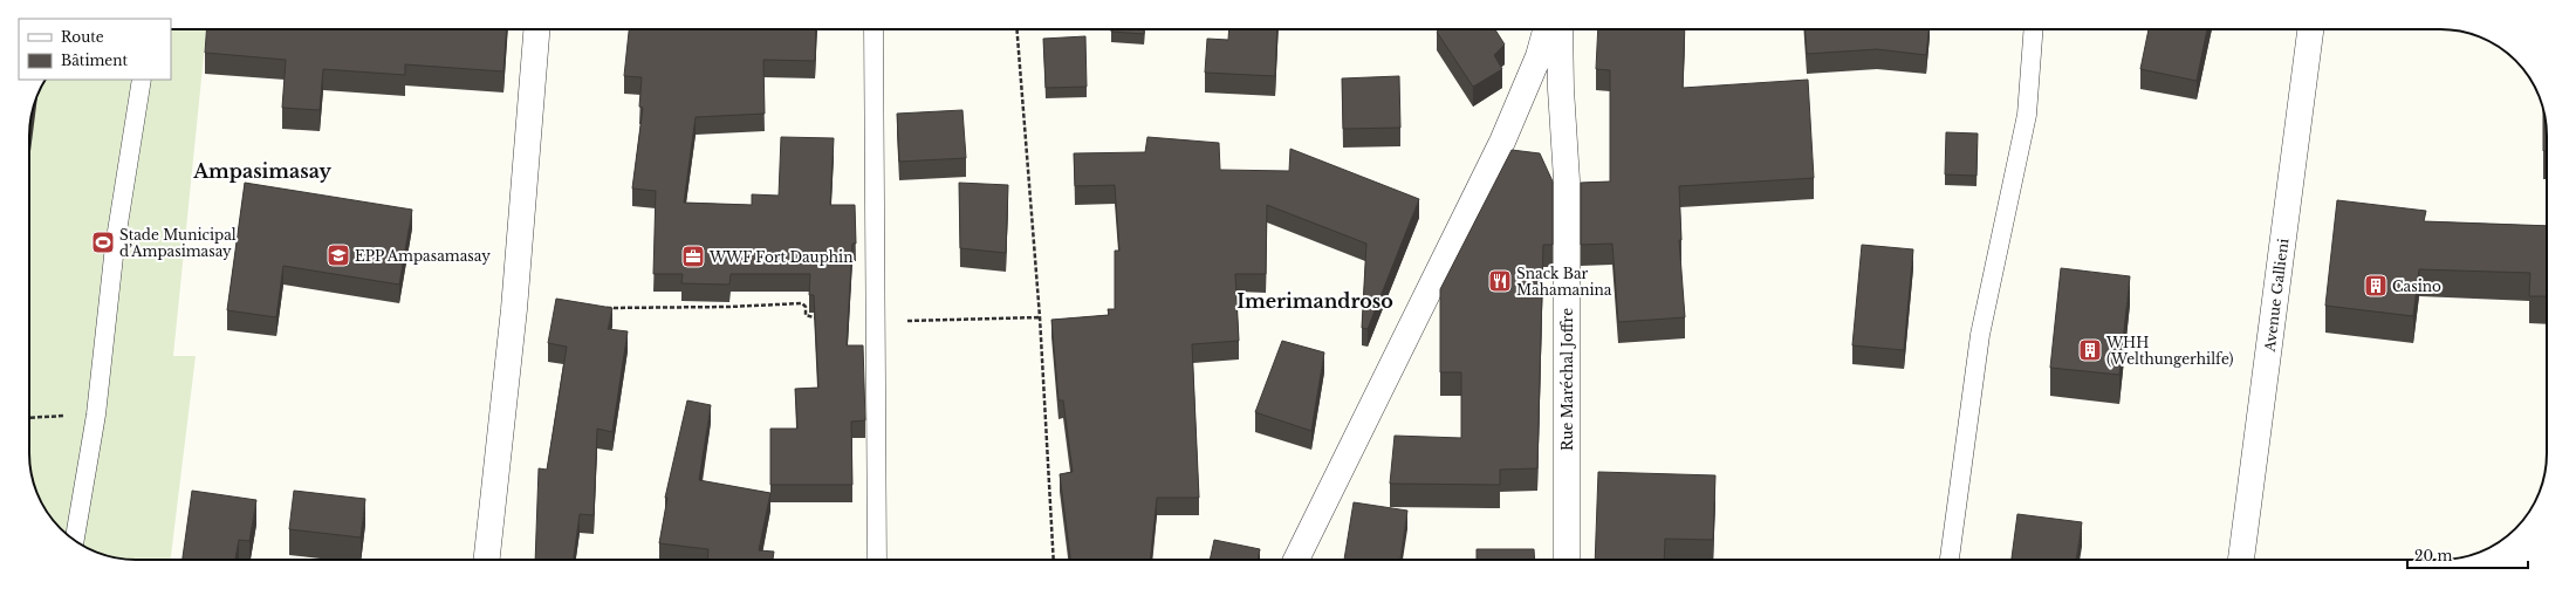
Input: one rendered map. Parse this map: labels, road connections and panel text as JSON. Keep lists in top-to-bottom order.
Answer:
{
  "streets": {
    "street": ["Avenue Gallieni", "Rue Maréchal Joffre"]
  },
  "districts": ["Ampasimasay", "Imerimandroso"],
  "places": {
    "sports": ["Stade Municipal d’Ampasimasay"],
    "school or university": ["EPP Ampasamasay"],
    "office": ["WWF Fort Dauphin"],
    "restaurant": ["Snack Bar Mahamanina"],
    "building": ["Casino", "WHH (Welthungerhilfe)"]
  },
  "legend": ["Route", "Bâtiment"],
  "scale_bar": "20 m"
}
